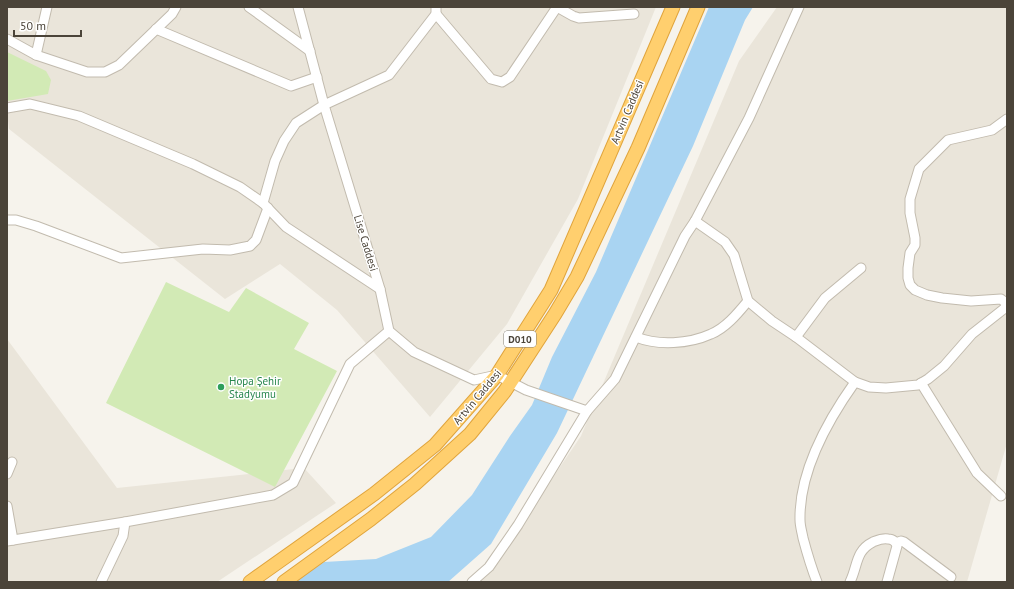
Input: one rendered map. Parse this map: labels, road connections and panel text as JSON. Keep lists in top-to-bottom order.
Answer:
{
  "streets": {
    "highway": ["Artvin Caddesi", "D010"],
    "street": ["Lise Caddesi"]
  },
  "places": ["Hopa Şehir Stadyumu"],
  "scale_bar": "50 m"
}
